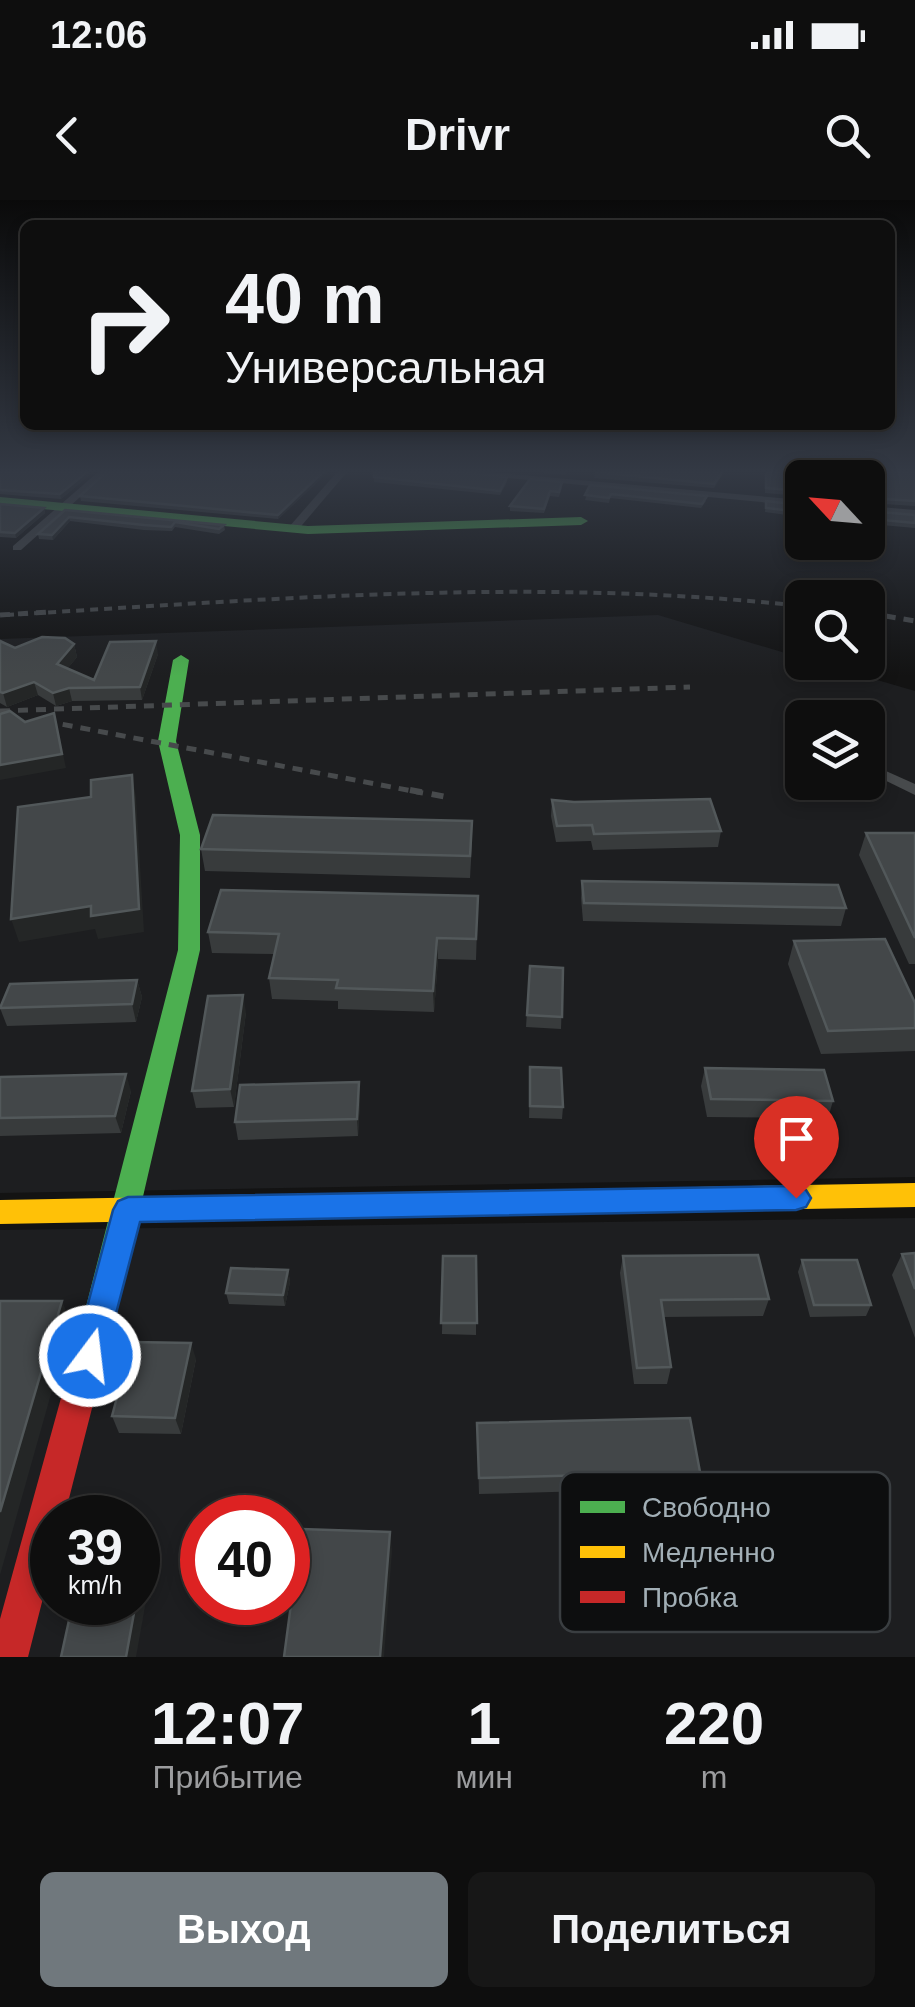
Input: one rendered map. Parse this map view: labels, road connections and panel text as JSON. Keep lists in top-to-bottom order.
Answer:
{
  "legend": ["Свободно", "Медленно", "Пробка"],
  "north": "top left",
  "page": {
    "status": "12:06",
    "header": "Drivr",
    "turn": ["40 m", "Универсальная"],
    "speed": "39 km/h",
    "limit": "40",
    "eta": [
      "12:07",
      "Прибытие",
      "1",
      "мин",
      "220",
      "m"
    ],
    "buttons": ["Выход", "Поделиться"]
  }
}
